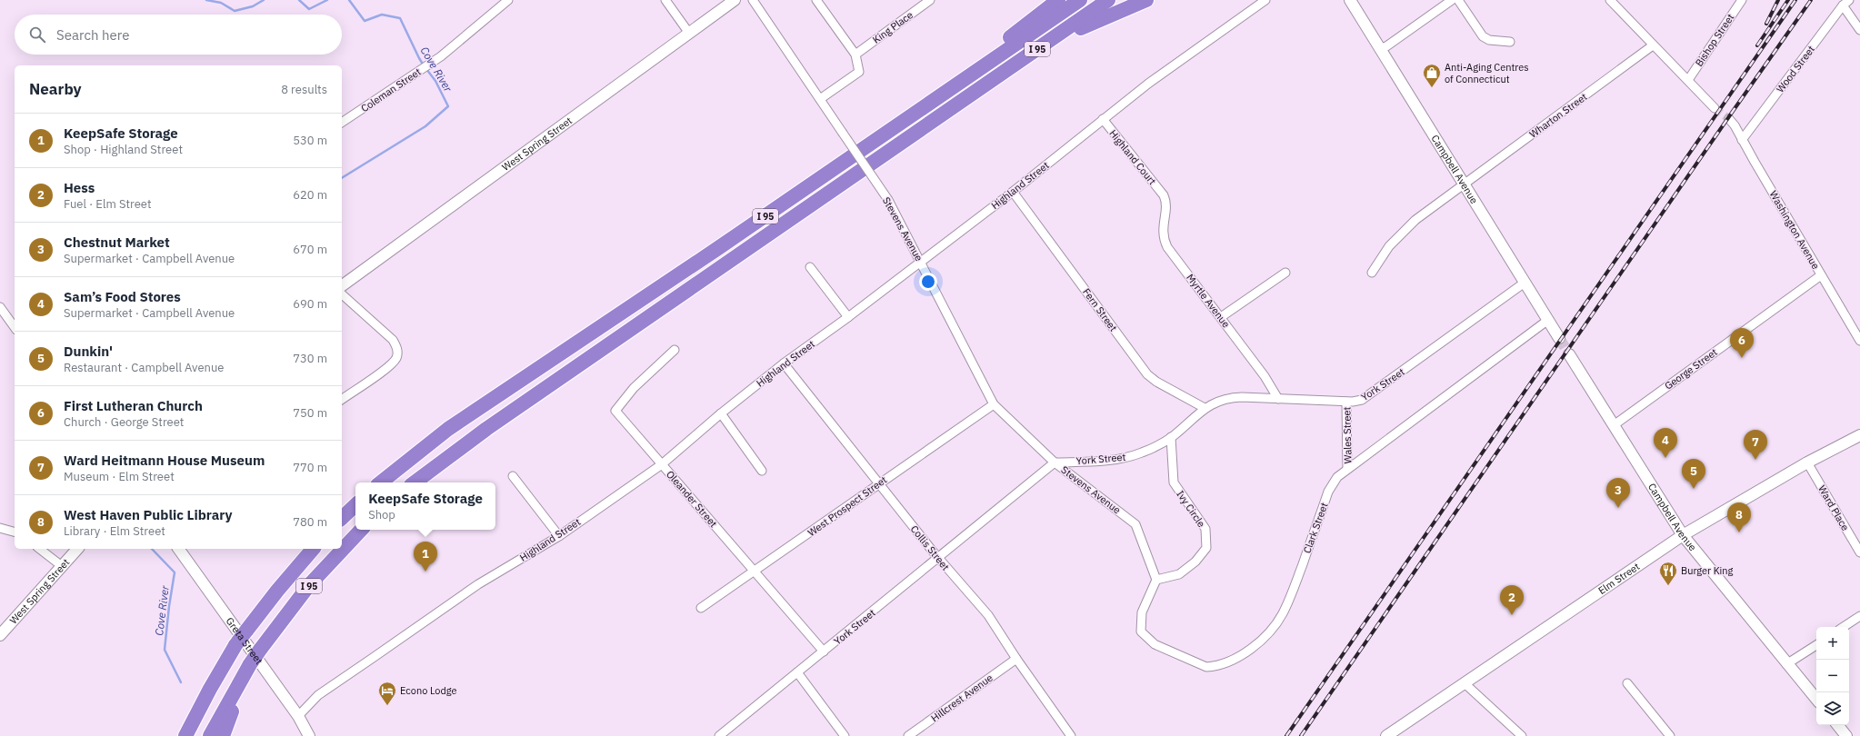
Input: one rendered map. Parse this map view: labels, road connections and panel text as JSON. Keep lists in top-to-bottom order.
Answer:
{
  "streets": {
    "highway": ["I 95"],
    "main road": [
      "West Spring Street",
      "Campbell Avenue",
      "Elm Street",
      "Greta Street"
    ],
    "street": [
      "King Place",
      "Bishop Street",
      "Wood Street",
      "Coleman Street",
      "Wharton Street",
      "Highland Court",
      "Highland Street",
      "Stevens Avenue",
      "Washington Avenue",
      "Myrtle Avenue",
      "Fern Street",
      "George Street",
      "York Street",
      "Wales Street",
      "Oleander Street",
      "West Prospect Street",
      "Ward Place",
      "Ivy Circle",
      "Clark Street",
      "Collis Street",
      "Hillcrest Avenue"
    ]
  },
  "crossings": [
    ["Wood Street", "Washington Avenue"],
    ["Wharton Street", "Campbell Avenue"],
    ["Highland Court", "Highland Street"],
    ["Highland Court", "Myrtle Avenue"],
    ["Campbell Avenue", "George Street"],
    ["Campbell Avenue", "York Street"],
    ["Campbell Avenue", "Clark Street"],
    ["Campbell Avenue", "Elm Street"],
    ["Highland Street", "Stevens Avenue"],
    ["Highland Street", "Fern Street"],
    ["Highland Street", "Oleander Street"],
    ["Highland Street", "Collis Street"],
    ["Highland Street", "Greta Street"],
    ["Stevens Avenue", "York Street"],
    ["Stevens Avenue", "West Prospect Street"],
    ["Stevens Avenue", "Ivy Circle"],
    ["Stevens Avenue", "Clark Street"],
    ["Washington Avenue", "George Street"],
    ["Myrtle Avenue", "York Street"],
    ["Fern Street", "York Street"],
    ["York Street", "Wales Street"],
    ["York Street", "Oleander Street"],
    ["York Street", "Ivy Circle"],
    ["York Street", "Collis Street"],
    ["Wales Street", "Clark Street"],
    ["Oleander Street", "West Prospect Street"],
    ["West Prospect Street", "Collis Street"],
    ["Ward Place", "Elm Street"],
    ["Ivy Circle", "Clark Street"],
    ["Collis Street", "Hillcrest Avenue"]
  ],
  "water": ["Cove River"],
  "places": {
    "shop": ["Anti-Aging Centres of Connecticut"],
    "restaurant": ["Burger King"],
    "hotel": ["Econo Lodge"]
  },
  "page": {
    "search": "Search here",
    "heading": ["Nearby", "8 results"],
    "list": [
      {
        "mark": "1",
        "name": "KeepSafe Storage",
        "note": "Shop · Highland Street",
        "value": "530 m"
      },
      {
        "mark": "2",
        "name": "Hess",
        "note": "Fuel · Elm Street",
        "value": "620 m"
      },
      {
        "mark": "3",
        "name": "Chestnut Market",
        "note": "Supermarket · Campbell Avenue",
        "value": "670 m"
      },
      {
        "mark": "4",
        "name": "Sam’s Food Stores",
        "note": "Supermarket · Campbell Avenue",
        "value": "690 m"
      },
      {
        "mark": "5",
        "name": "Dunkin'",
        "note": "Restaurant · Campbell Avenue",
        "value": "730 m"
      },
      {
        "mark": "6",
        "name": "First Lutheran Church",
        "note": "Church · George Street",
        "value": "750 m"
      },
      {
        "mark": "7",
        "name": "Ward Heitmann House Museum",
        "note": "Museum · Elm Street",
        "value": "770 m"
      },
      {
        "mark": "8",
        "name": "West Haven Public Library",
        "note": "Library · Elm Street",
        "value": "780 m"
      }
    ],
    "pins": [
      "6",
      "4",
      "7",
      "5",
      "3",
      "8",
      "1",
      "2"
    ],
    "popup": ["KeepSafe Storage", "Shop"],
    "map_buttons": ["+", "−"]
  }
}
